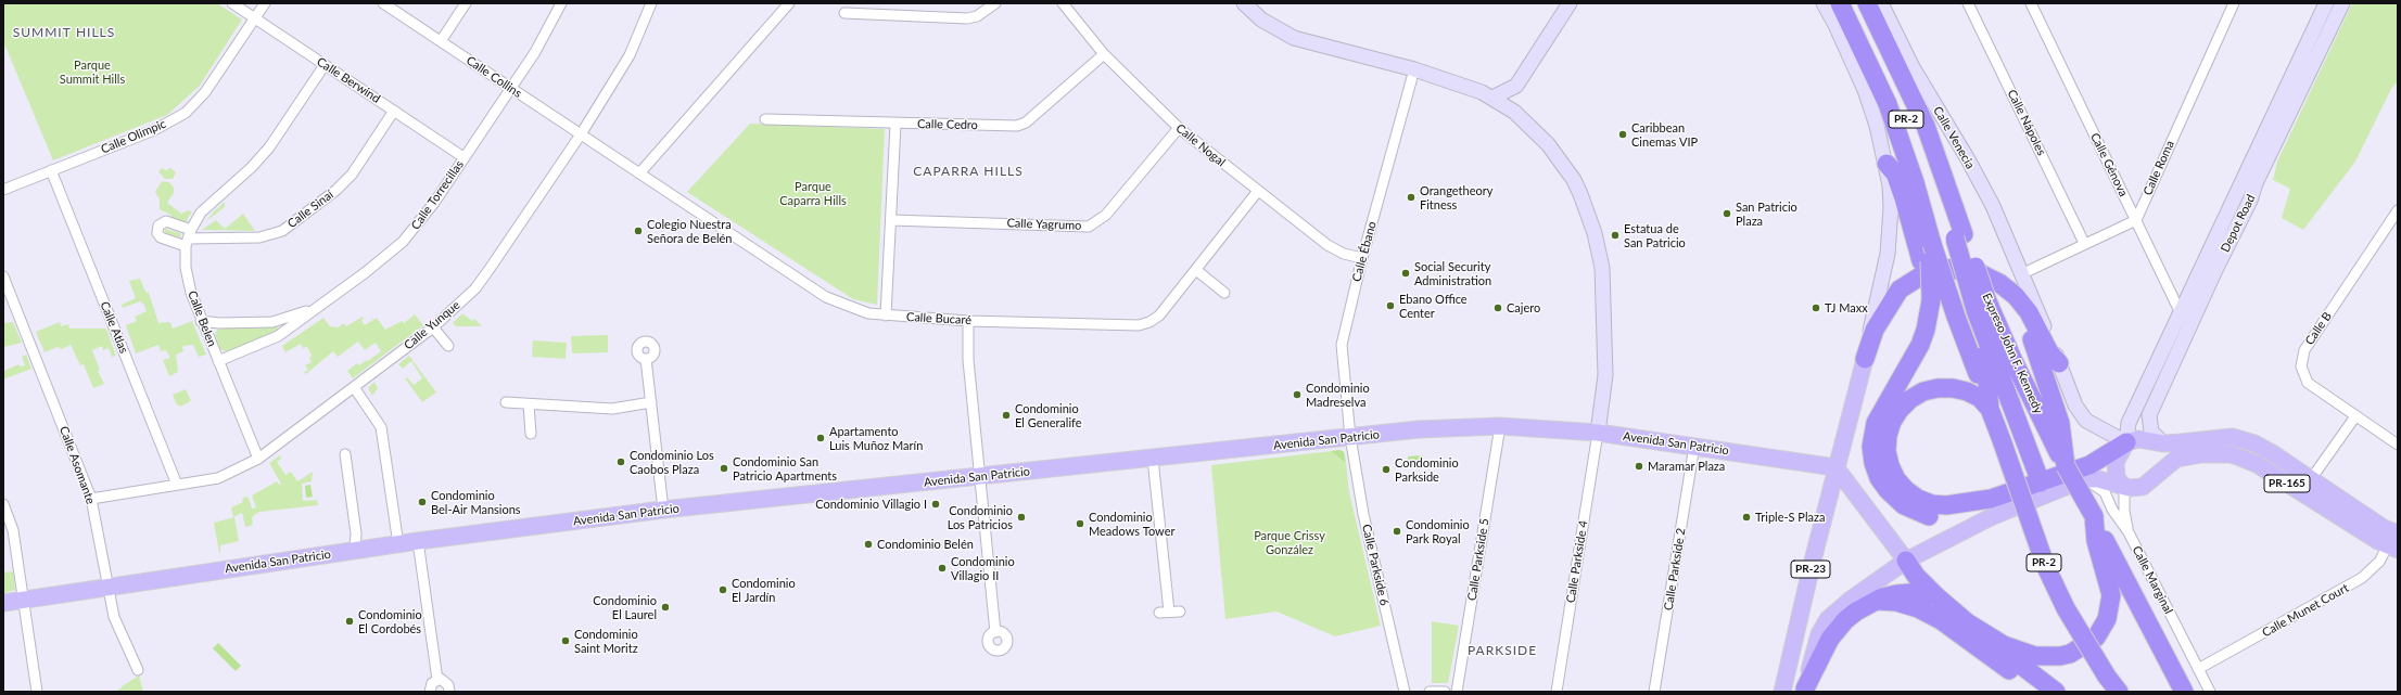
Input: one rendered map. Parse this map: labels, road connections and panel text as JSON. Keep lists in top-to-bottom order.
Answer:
{
  "streets": {
    "highway": ["PR-2", "Expreso John F. Kennedy"],
    "main road": ["Avenida San Patricio", "PR-165", "PR-23"],
    "street": [
      "Calle Collins",
      "Calle Berwind",
      "Calle Nápoles",
      "Calle Cedro",
      "Calle Olimpic",
      "Calle Venecia",
      "Calle Nogal",
      "Calle Génova",
      "Calle Roma",
      "Calle Torrecillas",
      "Calle Sinaí",
      "Depot Road",
      "Calle Yagrumo",
      "Calle Ébano",
      "Calle Belen",
      "Calle Bucaré",
      "Calle Yunque",
      "Calle Atlas",
      "Calle B",
      "Calle Asomante",
      "Calle Parkside 5",
      "Calle Parkside 4",
      "Calle Parkside 6",
      "Calle Parkside 2",
      "Calle Marginal",
      "Calle Munet Court"
    ]
  },
  "crossings": [
    ["Calle Collins", "Calle Torrecillas"],
    ["Calle Collins", "Calle Bucaré"],
    ["Calle Collins", "Calle Yunque"],
    ["Calle Berwind", "Calle Olimpic"],
    ["Calle Berwind", "Calle Torrecillas"],
    ["Calle Berwind", "Calle Sinaí"],
    ["Calle Cedro", "Calle Nogal"],
    ["Calle Olimpic", "Calle Atlas"],
    ["Calle Nogal", "Calle Yagrumo"],
    ["Calle Nogal", "Calle Ébano"],
    ["Calle Nogal", "Calle Bucaré"],
    ["Calle Génova", "Calle Roma"],
    ["Calle Génova", "Depot Road"],
    ["Calle Torrecillas", "Calle Belen"],
    ["Calle Sinaí", "Calle Belen"],
    ["Depot Road", "PR-165"],
    ["Calle Ébano", "Avenida San Patricio"],
    ["Calle Ébano", "Calle Parkside 6"],
    ["Calle Belen", "Calle Yunque"],
    ["Calle Yunque", "Calle Atlas"],
    ["Calle Yunque", "Calle Asomante"],
    ["Avenida San Patricio", "Calle Asomante"],
    ["Avenida San Patricio", "Calle Parkside 5"],
    ["Avenida San Patricio", "Calle Parkside 4"],
    ["Avenida San Patricio", "Calle Parkside 6"],
    ["Avenida San Patricio", "Calle Parkside 2"],
    ["Avenida San Patricio", "PR-23"],
    ["PR-165", "Calle Munet Court"],
    ["Calle Marginal", "Calle Munet Court"]
  ],
  "districts": ["SUMMIT HILLS", "CAPARRA HILLS", "PARKSIDE"],
  "parks": ["Parque Summit Hills", "Parque Caparra Hills", "Parque Crissy González"],
  "places": [
    "Caribbean Cinemas VIP",
    "Orangetheory Fitness",
    "San Patricio Plaza",
    "Colegio Nuestra Señora de Belén",
    "Estatua de San Patricio",
    "Social Security Administration",
    "Ebano Office Center",
    "Cajero",
    "TJ Maxx",
    "Condominio Madreselva",
    "Condominio El Generalife",
    "Apartamento Luis Muñoz Marín",
    "Condominio Los Caobos Plaza",
    "Maramar Plaza",
    "Condominio San Patricio Apartments",
    "Condominio Parkside",
    "Condominio Bel-Air Mansions",
    "Condominio Villagio I",
    "Condominio Los Patricios",
    "Triple-S Plaza",
    "Condominio Meadows Tower",
    "Condominio Park Royal",
    "Condominio Belén",
    "Condominio Villagio II",
    "Condominio El Jardín",
    "Condominio El Laurel",
    "Condominio El Cordobés",
    "Condominio Saint Moritz"
  ]
}
